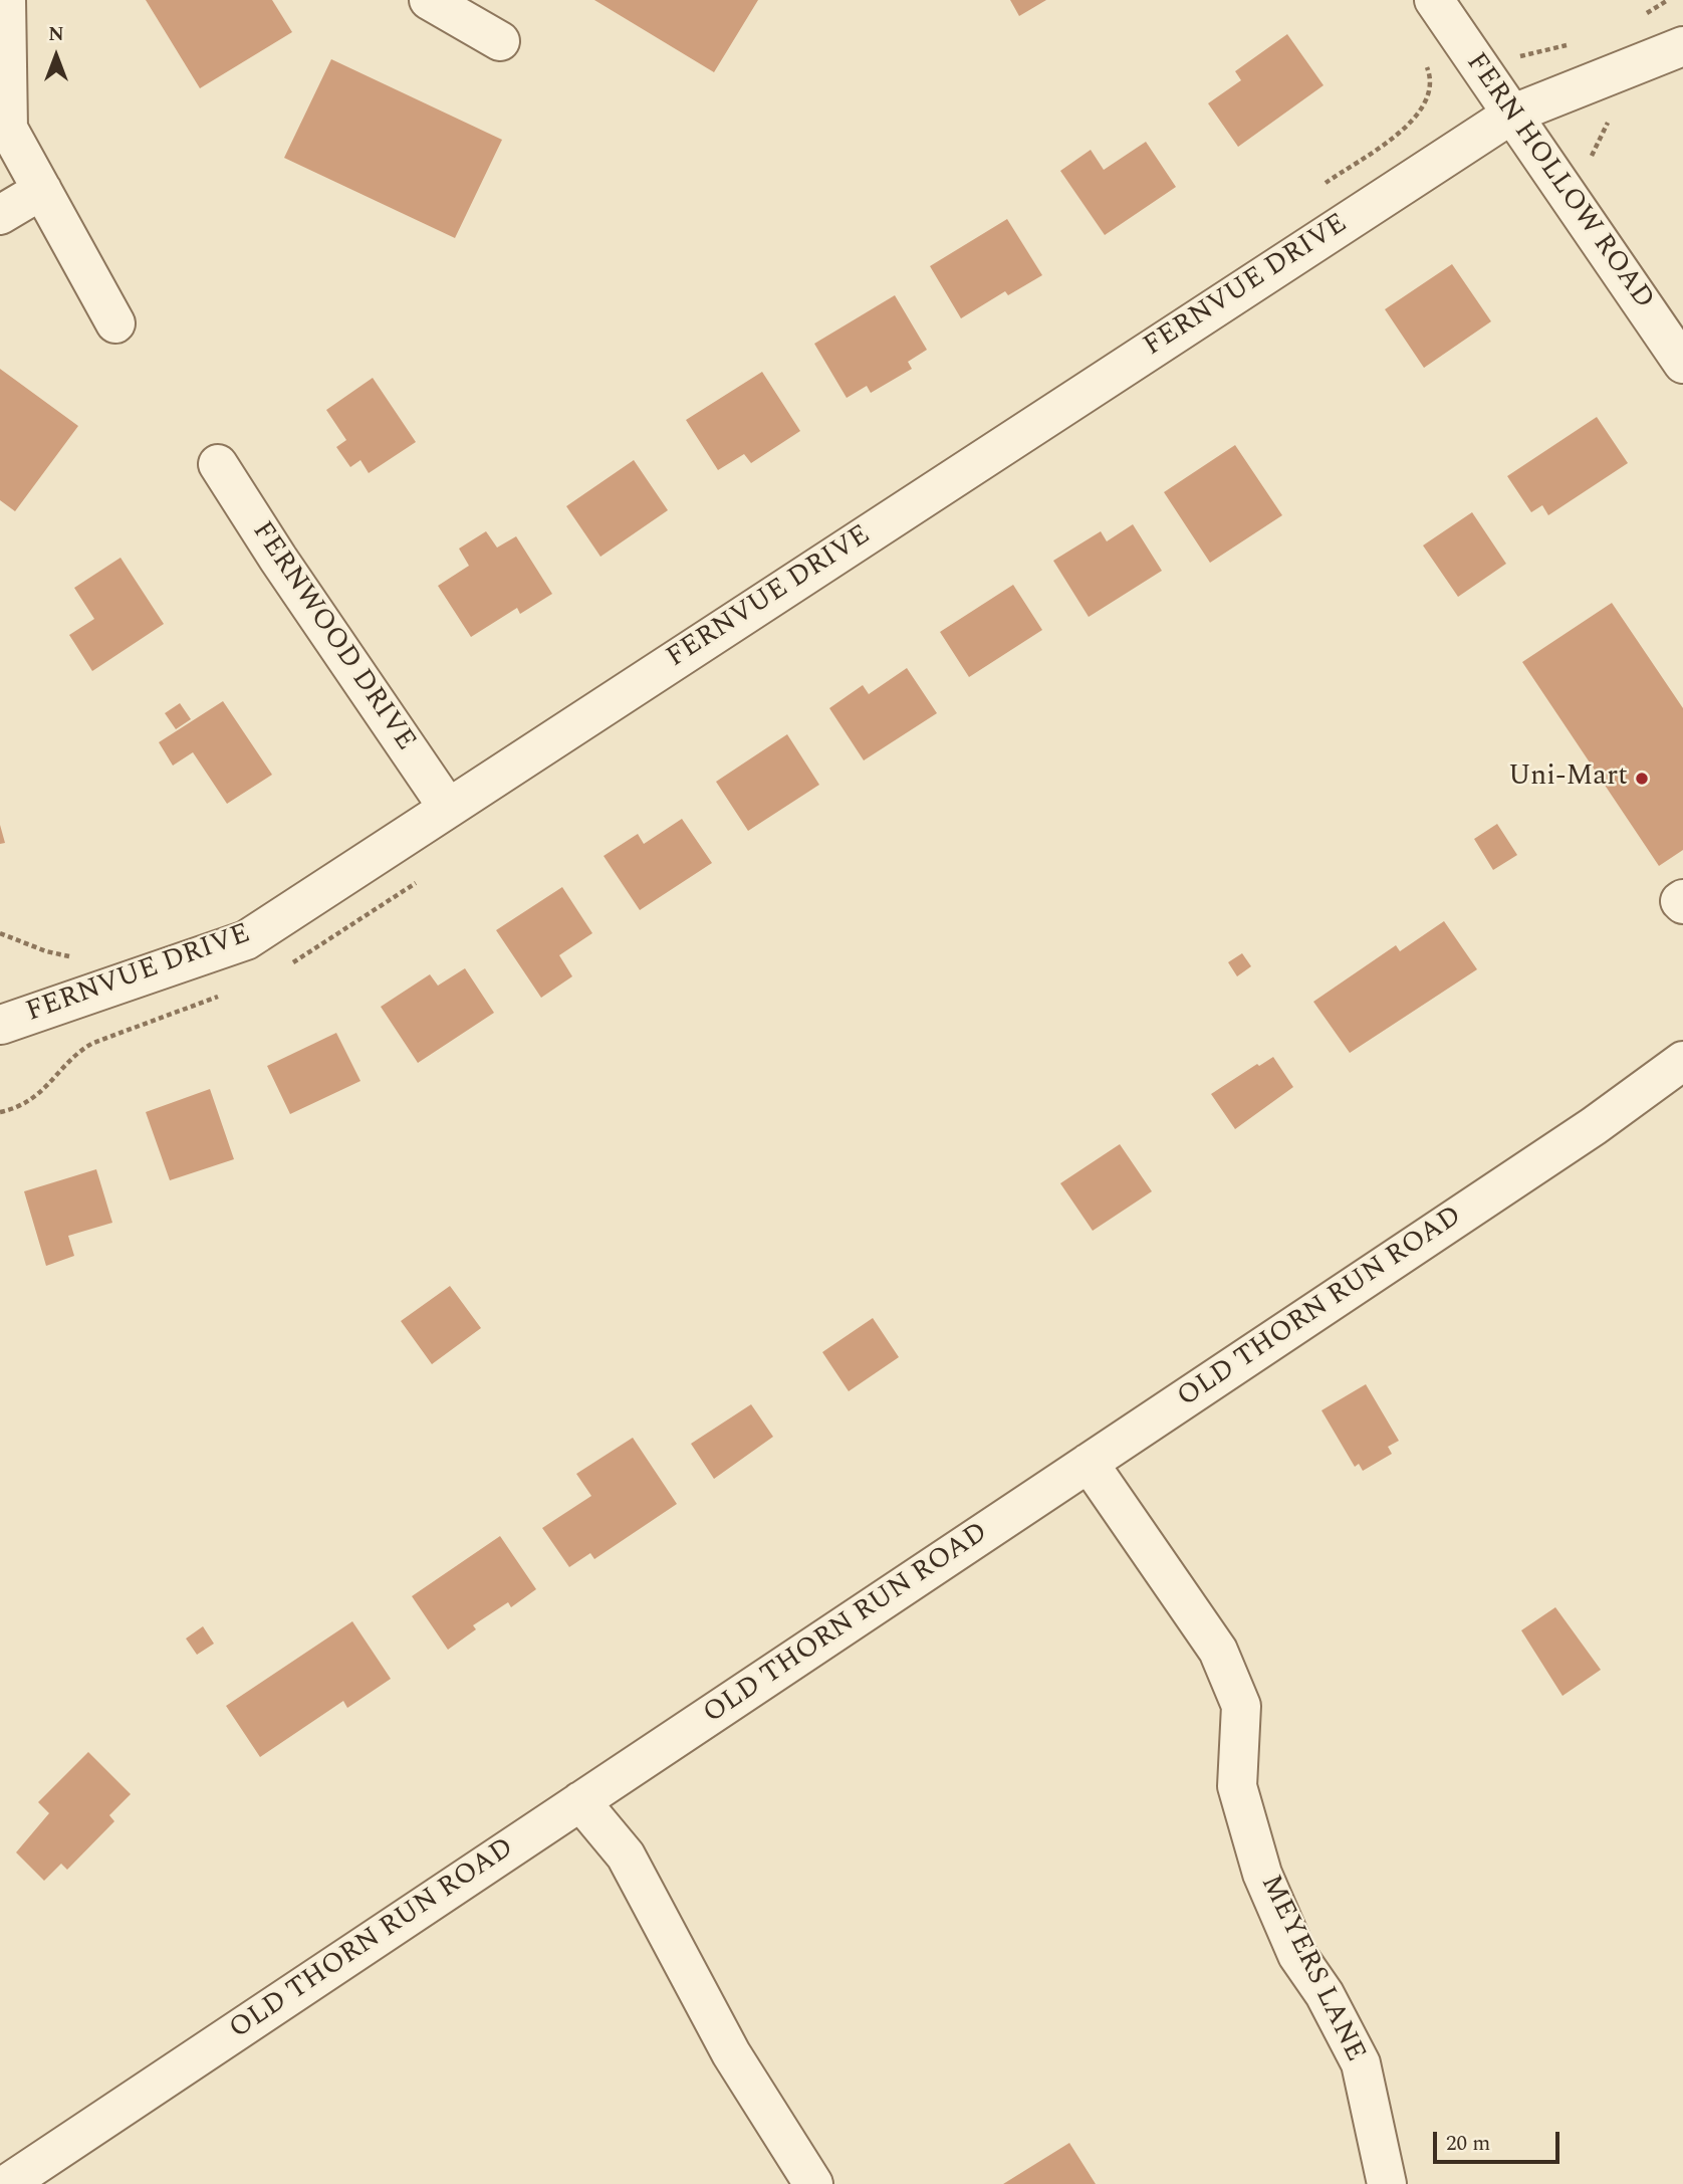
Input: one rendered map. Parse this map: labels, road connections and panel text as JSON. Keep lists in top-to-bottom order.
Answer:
{
  "streets": {
    "street": [
      "FERN HOLLOW ROAD",
      "FERNVUE DRIVE",
      "FERNWOOD DRIVE",
      "OLD THORN RUN ROAD",
      "MEYERS LANE"
    ]
  },
  "crossings": [
    ["FERN HOLLOW ROAD", "FERNVUE DRIVE"],
    ["FERNVUE DRIVE", "FERNWOOD DRIVE"],
    ["OLD THORN RUN ROAD", "MEYERS LANE"]
  ],
  "places": ["Uni-Mart"],
  "scale_bar": "20 m",
  "north": "top"
}
